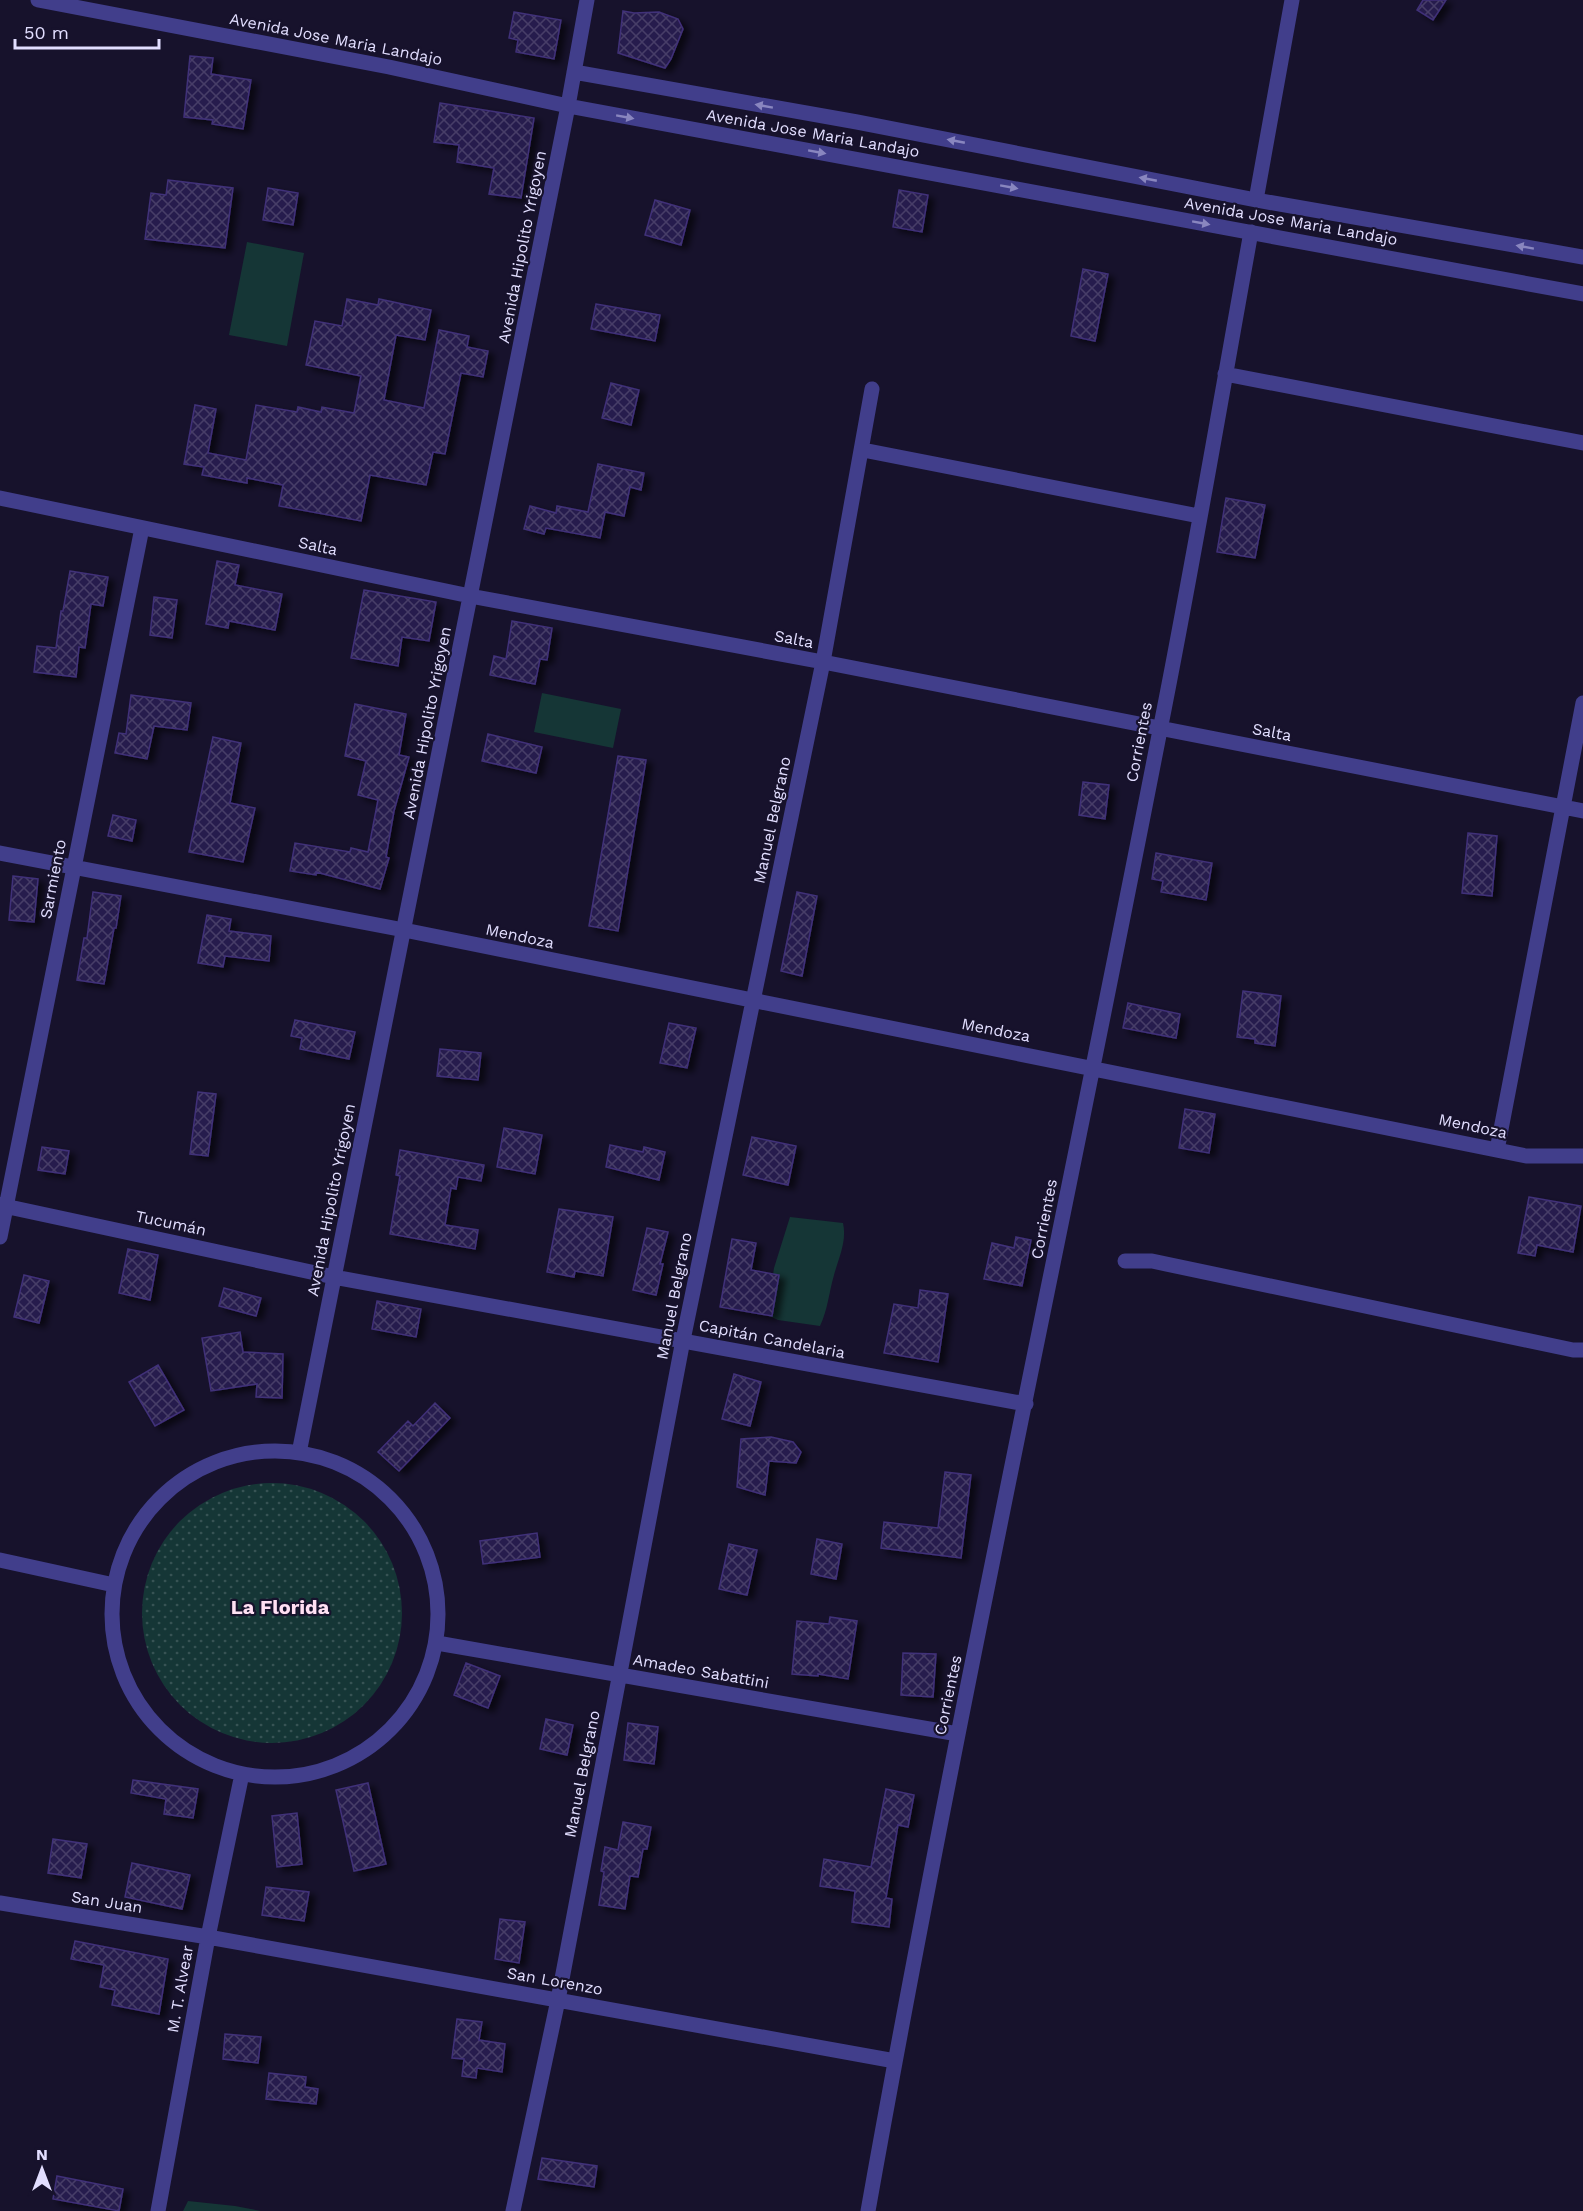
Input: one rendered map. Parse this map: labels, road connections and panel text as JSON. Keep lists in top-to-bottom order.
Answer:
{
  "streets": {
    "street": [
      "Avenida Jose Maria Landajo",
      "Avenida Hipolito Yrigoyen",
      "Salta",
      "Corrientes",
      "Manuel Belgrano",
      "Sarmiento",
      "Mendoza",
      "Tucumán",
      "Capitán Candelaria",
      "Amadeo Sabattini",
      "San Juan",
      "San Lorenzo",
      "M. T. Alvear"
    ]
  },
  "crossings": [
    ["Avenida Jose Maria Landajo", "Avenida Hipolito Yrigoyen"],
    ["Avenida Jose Maria Landajo", "Corrientes"],
    ["Avenida Hipolito Yrigoyen", "Salta"],
    ["Avenida Hipolito Yrigoyen", "Mendoza"],
    ["Avenida Hipolito Yrigoyen", "Tucumán"],
    ["Avenida Hipolito Yrigoyen", "Capitán Candelaria"],
    ["Salta", "Corrientes"],
    ["Salta", "Manuel Belgrano"],
    ["Salta", "Sarmiento"],
    ["Corrientes", "Mendoza"],
    ["Corrientes", "Capitán Candelaria"],
    ["Corrientes", "Amadeo Sabattini"],
    ["Corrientes", "San Lorenzo"],
    ["Manuel Belgrano", "Mendoza"],
    ["Manuel Belgrano", "Capitán Candelaria"],
    ["Manuel Belgrano", "Amadeo Sabattini"],
    ["Manuel Belgrano", "San Lorenzo"],
    ["Sarmiento", "Mendoza"],
    ["Sarmiento", "Tucumán"],
    ["Tucumán", "Capitán Candelaria"],
    ["San Juan", "San Lorenzo"],
    ["San Juan", "M. T. Alvear"],
    ["San Lorenzo", "M. T. Alvear"]
  ],
  "districts": ["La Florida"],
  "scale_bar": "50 m",
  "north": "top"
}
